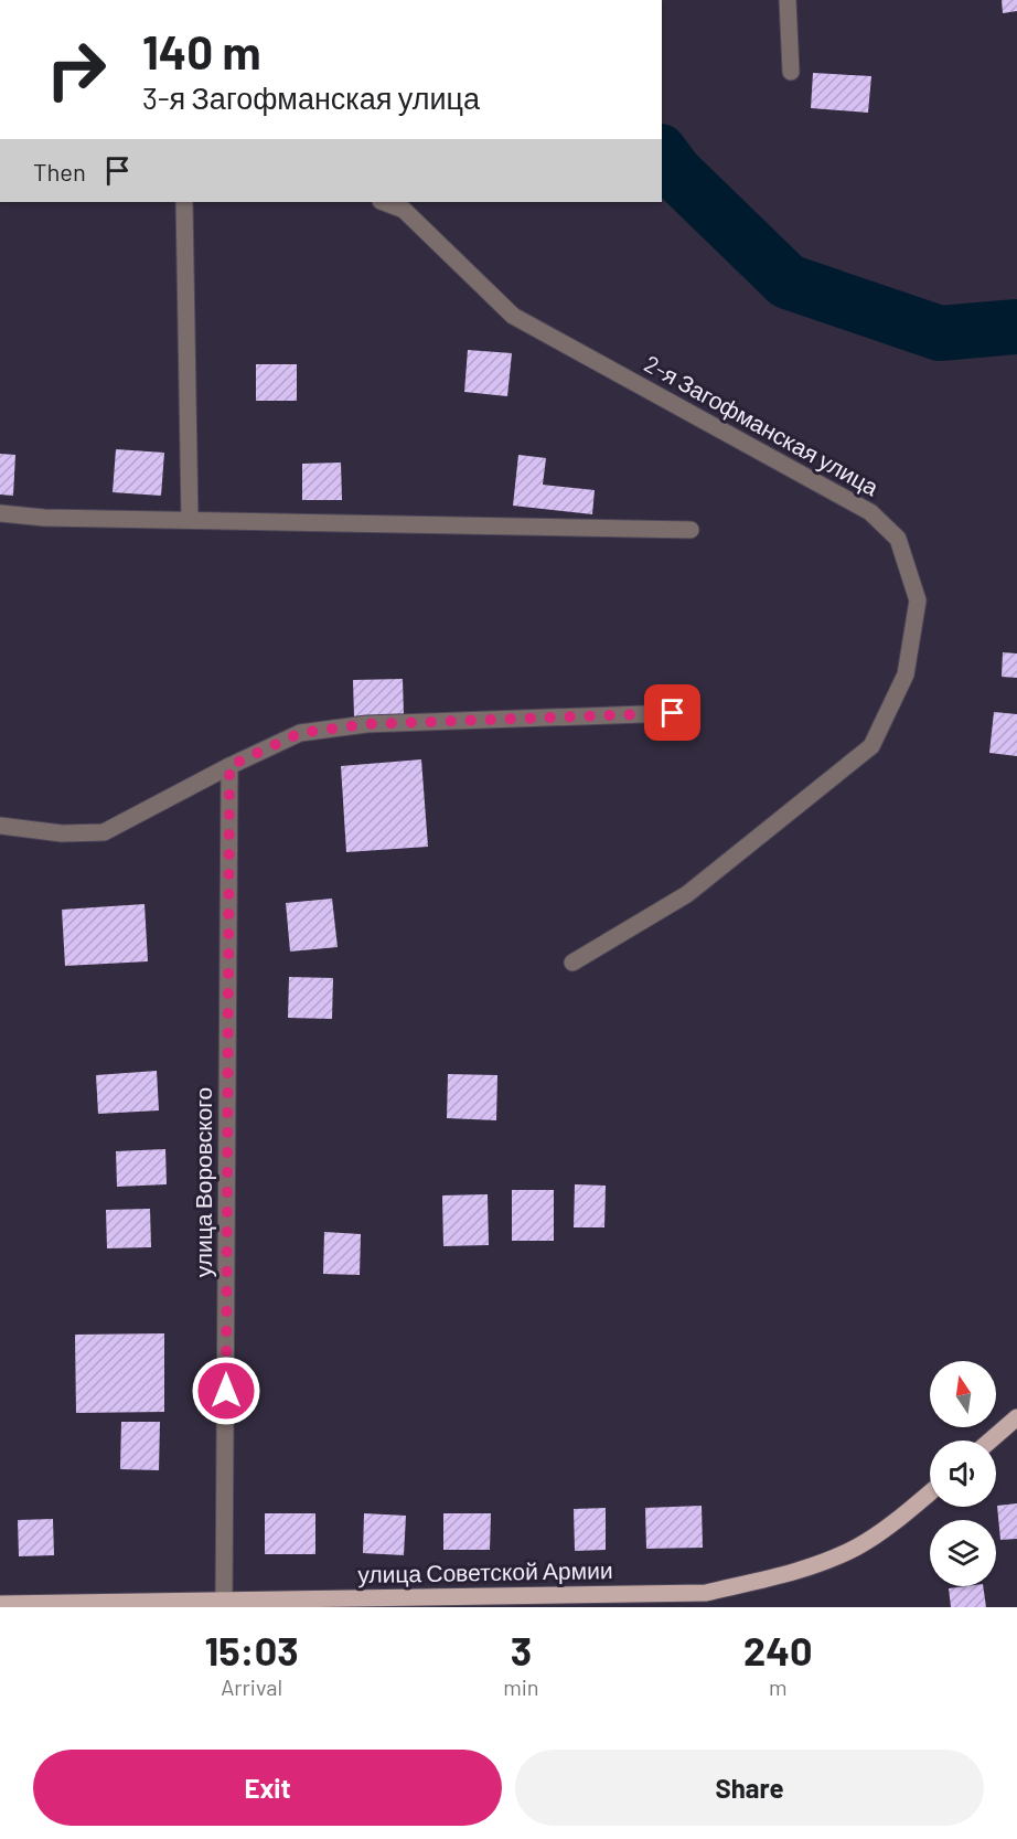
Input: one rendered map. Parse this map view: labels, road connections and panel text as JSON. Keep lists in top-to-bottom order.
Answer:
{
  "streets": {
    "main road": ["улица Советской Армии"],
    "street": ["2-я Загофманская улица", "улица Воровского"]
  },
  "crossings": [
    ["улица Воровского", "улица Советской Армии"]
  ],
  "north": "top",
  "page": {
    "turn": ["140 m", "3-я Загофманская улица"],
    "then": "Then",
    "eta": [
      "15:03",
      "Arrival",
      "3",
      "min",
      "240",
      "m"
    ],
    "buttons": ["Exit", "Share"]
  }
}
